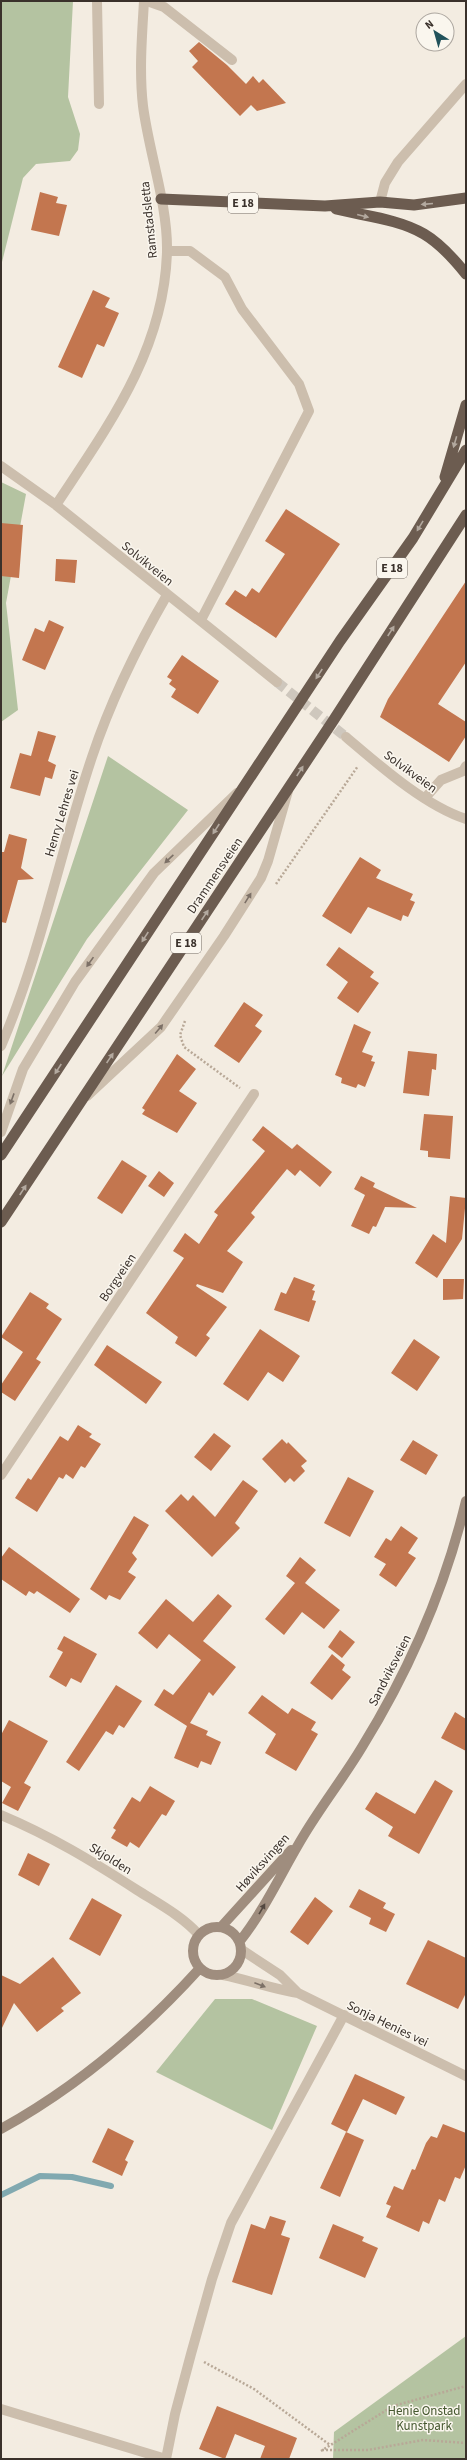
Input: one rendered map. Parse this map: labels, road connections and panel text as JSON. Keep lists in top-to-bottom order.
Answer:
{
  "streets": {
    "highway": ["E 18", "Drammensveien"],
    "main road": ["Sandviksveien", "Høviksvingen"],
    "street": [
      "Ramstadsletta",
      "Solvikveien",
      "Henry Lehres vei",
      "Borgveien",
      "Skjolden",
      "Sonja Henies vei"
    ]
  },
  "crossings": [
    ["E 18", "Ramstadsletta"],
    ["E 18", "Drammensveien"],
    ["Ramstadsletta", "Solvikveien"],
    ["Solvikveien", "Henry Lehres vei"],
    ["Sandviksveien", "Høviksvingen"],
    ["Skjolden", "Høviksvingen"],
    ["Skjolden", "Sonja Henies vei"],
    ["Høviksvingen", "Sonja Henies vei"]
  ],
  "parks": ["Henie Onstad Kunstpark"],
  "north": "top left"
}
